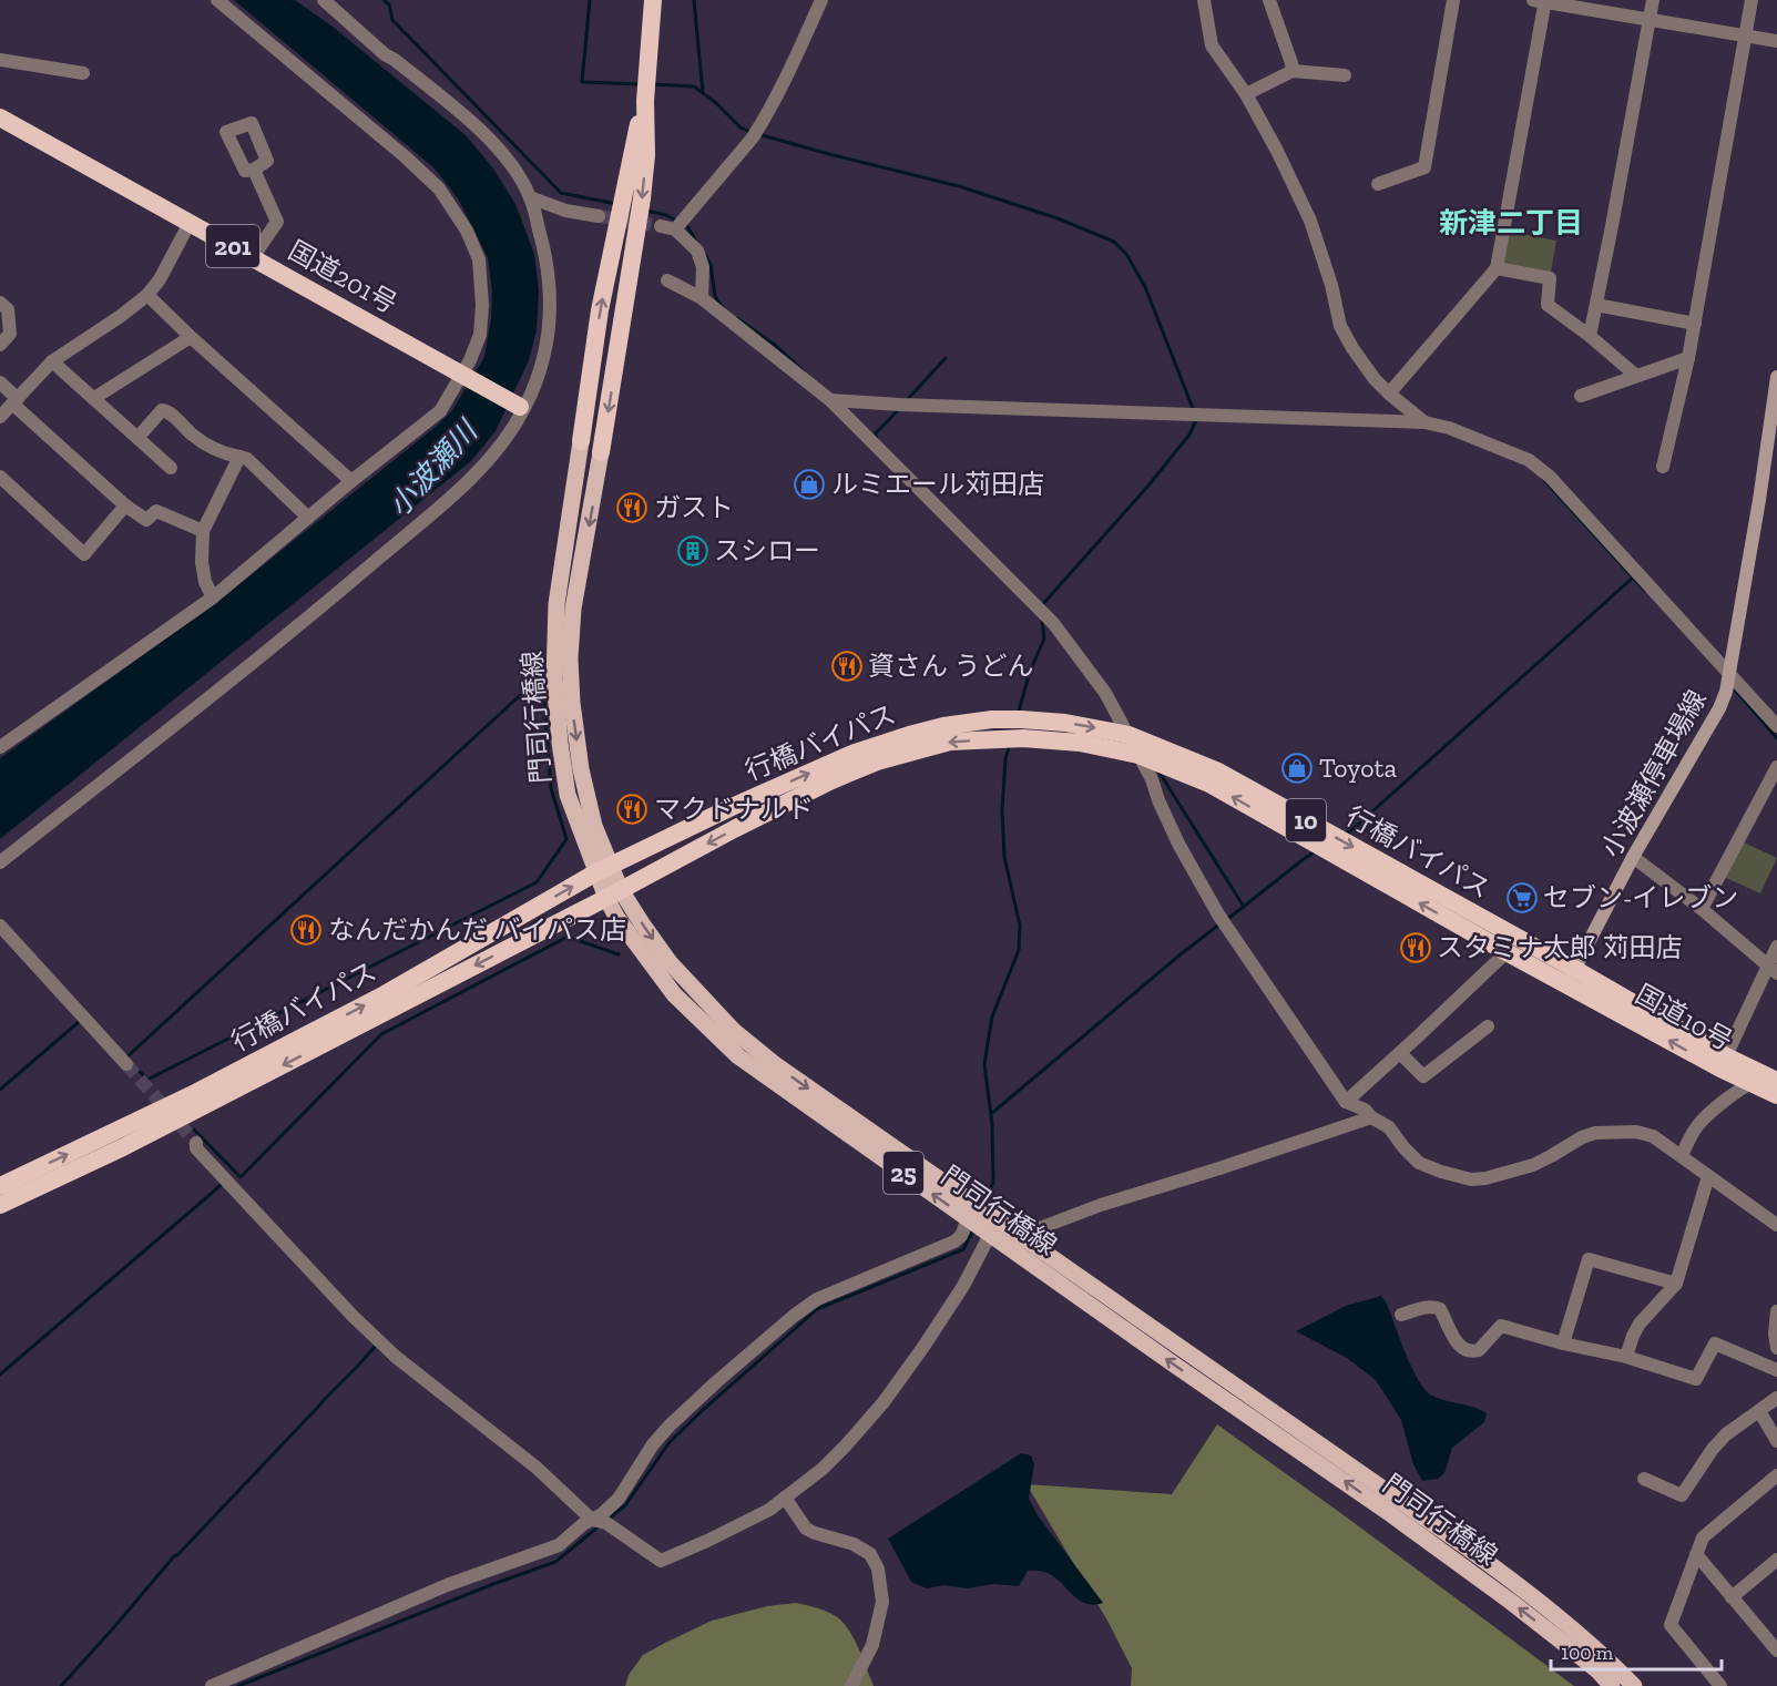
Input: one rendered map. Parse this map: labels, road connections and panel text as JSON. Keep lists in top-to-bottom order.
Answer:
{
  "streets": {
    "highway": [
      "201",
      "国道201号",
      "行橋バイパス",
      "10",
      "国道10号"
    ],
    "main road": ["門司行橋線", "小波瀬停車場線", "25"]
  },
  "crossings": [
    ["門司行橋線", "行橋バイパス"],
    ["行橋バイパス", "小波瀬停車場線"],
    ["行橋バイパス", "国道10号"],
    ["小波瀬停車場線", "国道10号"]
  ],
  "districts": ["新津二丁目"],
  "water": ["小波瀬川"],
  "places": {
    "shop": ["ルミエール苅田店", "Toyota"],
    "restaurant": [
      "ガスト",
      "資さん うどん",
      "マクドナルド",
      "なんだかんだ バイパス店",
      "スタミナ太郎 苅田店"
    ],
    "building": ["スシロー"],
    "supermarket": ["セブン-イレブン"]
  },
  "scale_bar": "100 m"
}
